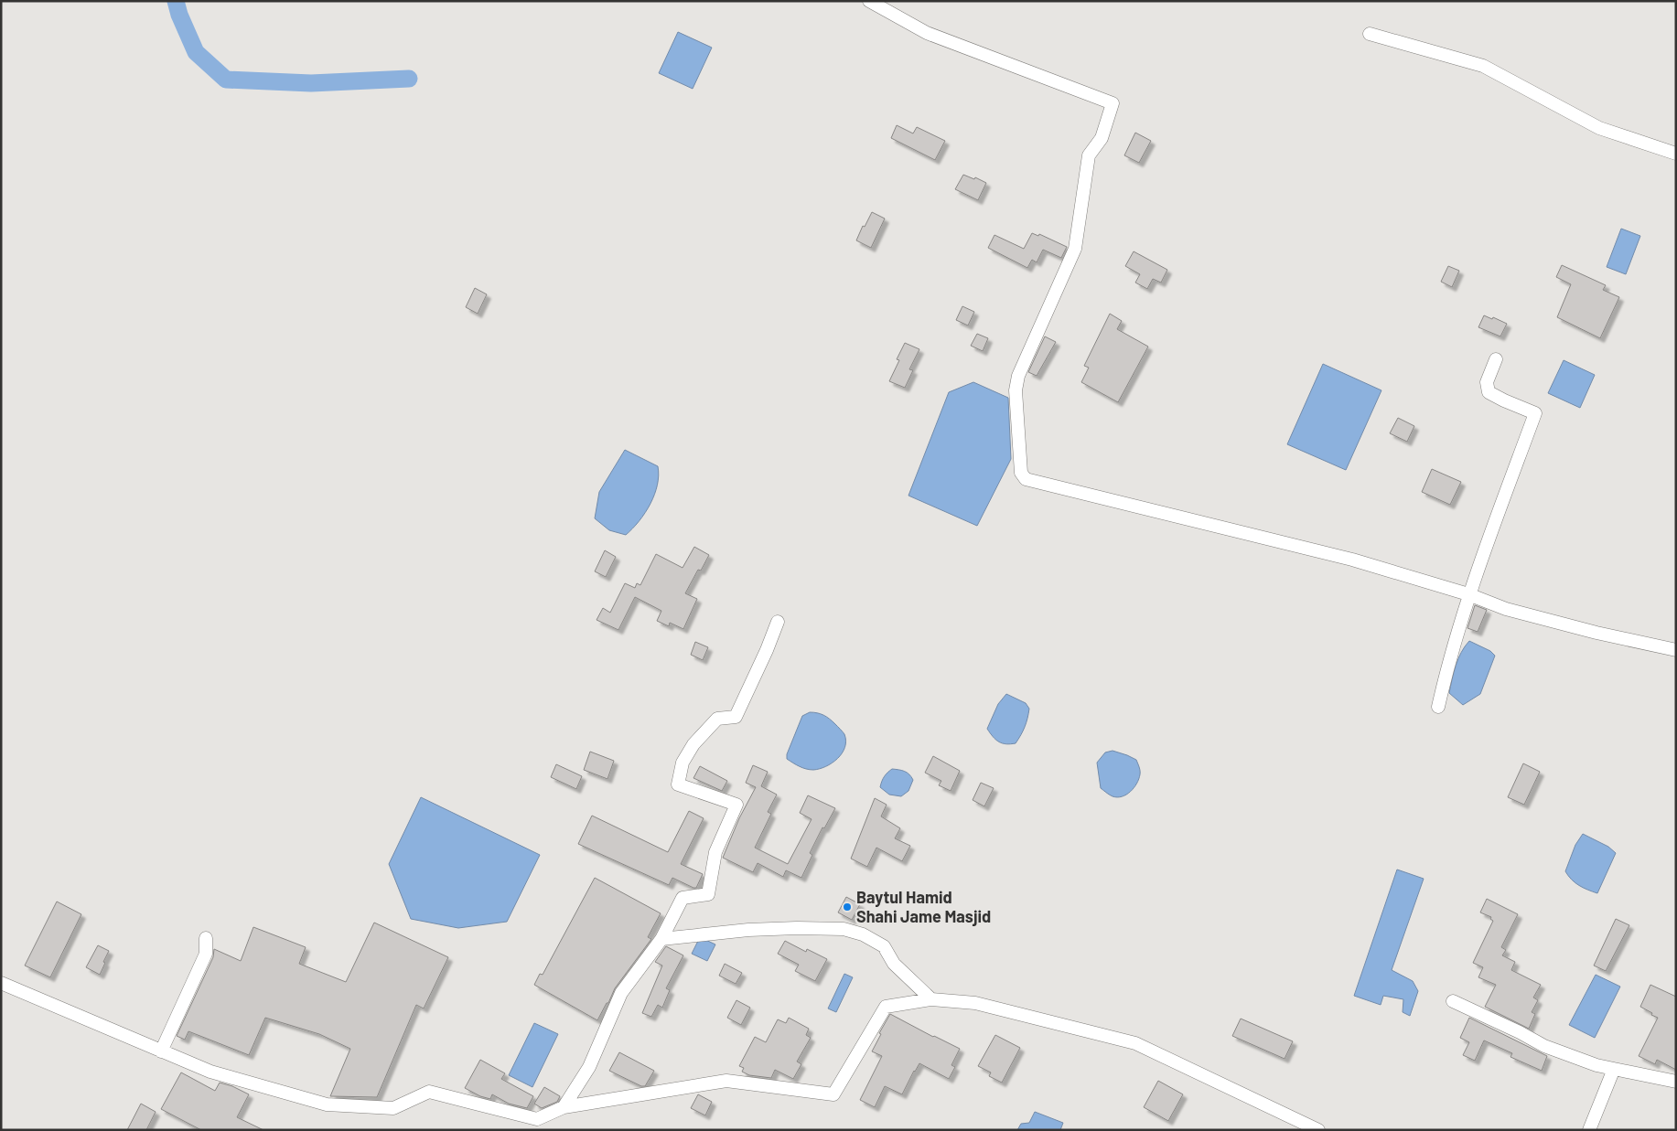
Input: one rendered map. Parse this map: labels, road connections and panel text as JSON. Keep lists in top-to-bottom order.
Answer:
{
  "places": ["Baytul Hamid Shahi Jame Masjid"]
}
